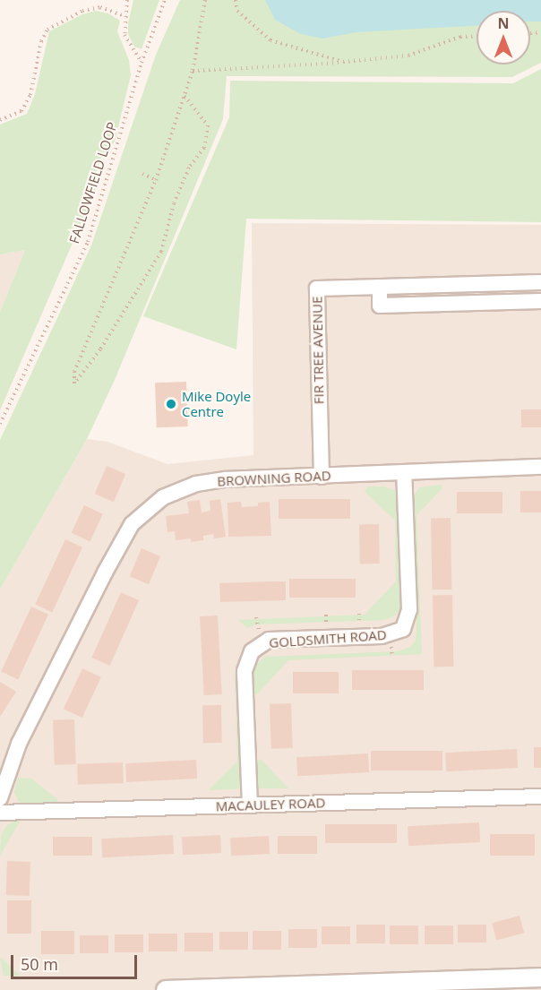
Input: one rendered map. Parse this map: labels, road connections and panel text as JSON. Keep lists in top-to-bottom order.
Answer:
{
  "streets": {
    "street": [
      "FIR TREE AVENUE",
      "BROWNING ROAD",
      "GOLDSMITH ROAD",
      "MACAULEY ROAD"
    ],
    "path": ["FALLOWFIELD LOOP"]
  },
  "crossings": [
    ["FIR TREE AVENUE", "BROWNING ROAD"],
    ["BROWNING ROAD", "GOLDSMITH ROAD"],
    ["GOLDSMITH ROAD", "MACAULEY ROAD"]
  ],
  "places": ["Mike Doyle Centre"],
  "scale_bar": "50 m",
  "north": "top"
}
